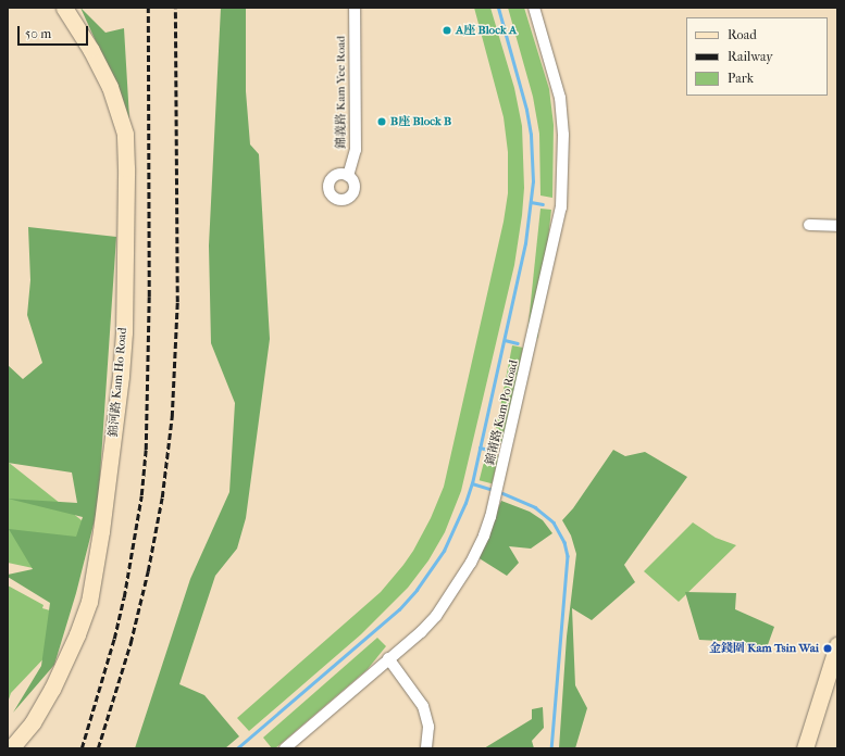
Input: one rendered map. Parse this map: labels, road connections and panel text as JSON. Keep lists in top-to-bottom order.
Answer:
{
  "streets": {
    "main road": ["錦河路 Kam Ho Road"],
    "street": ["錦義路 Kam Yee Road", "錦莆路 Kam Po Road"]
  },
  "places": ["A座 Block A", "B座 Block B", "金錢圍 Kam Tsin Wai"],
  "legend": ["Road", "Railway", "Park"],
  "scale_bar": "50 m"
}
